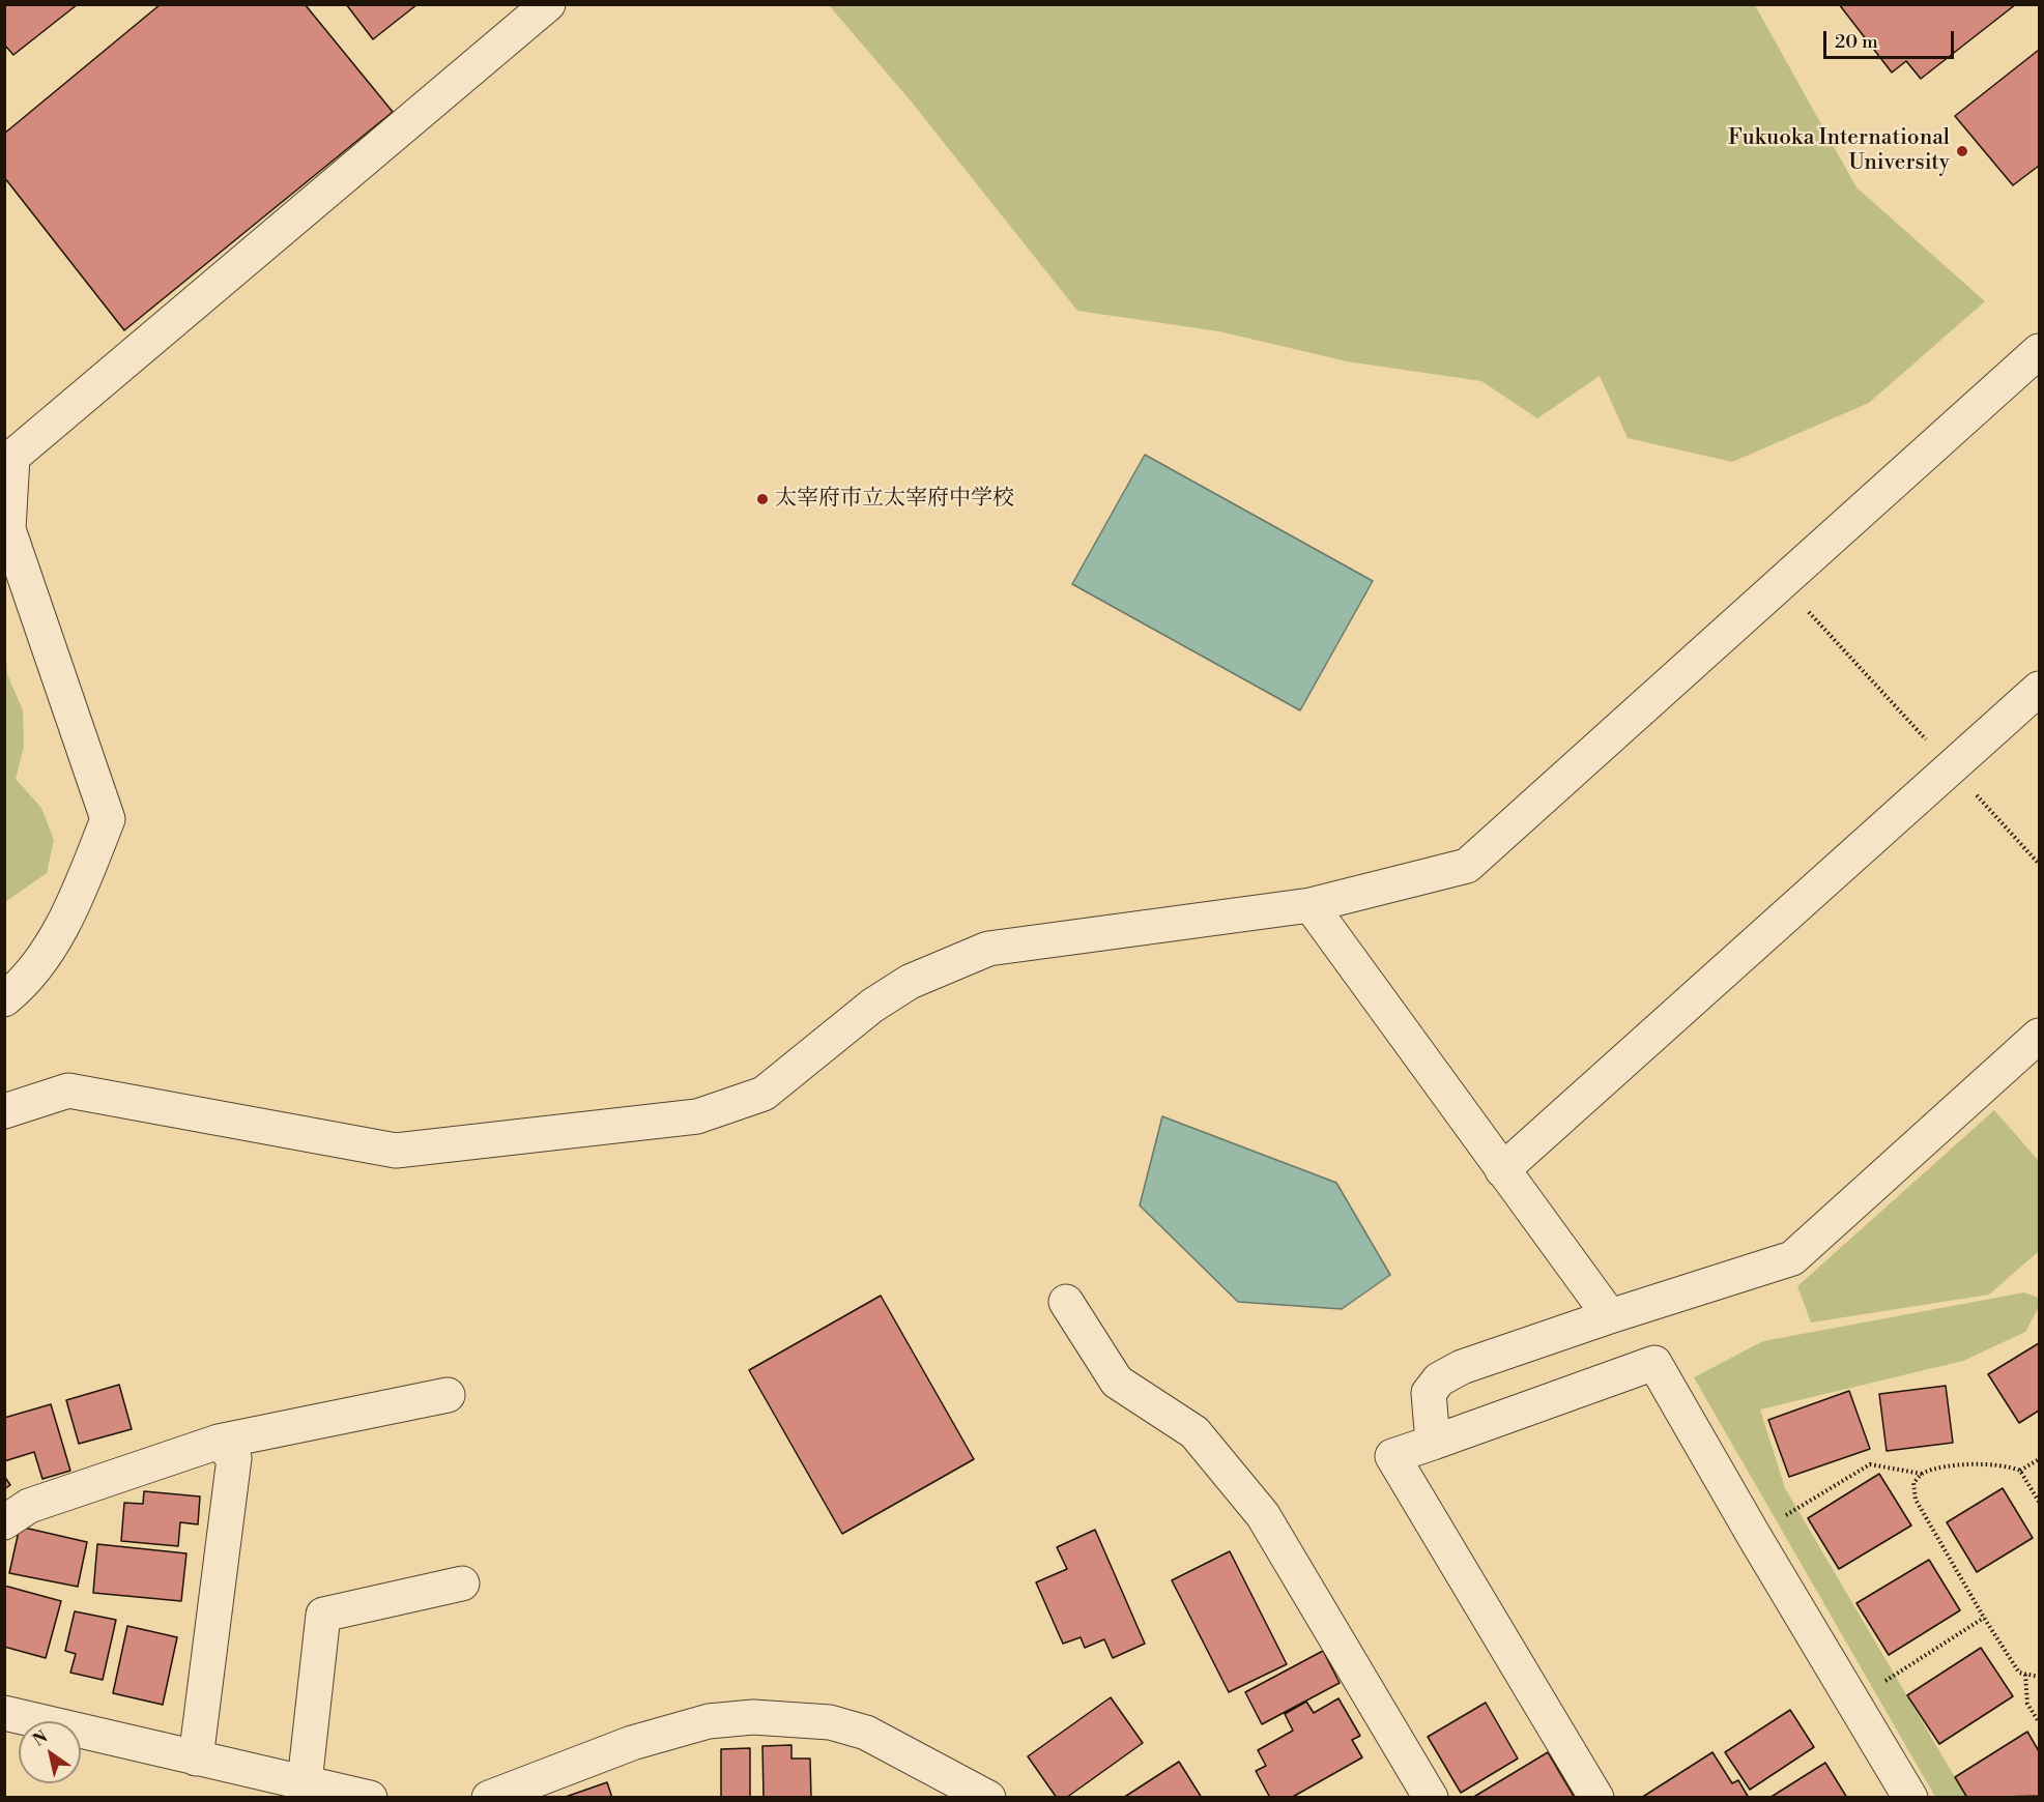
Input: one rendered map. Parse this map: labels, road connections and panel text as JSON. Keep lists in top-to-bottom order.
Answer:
{
  "places": ["Fukuoka International University", "太宰府市立太宰府中学校"],
  "scale_bar": "20 m",
  "north": "top left"
}
